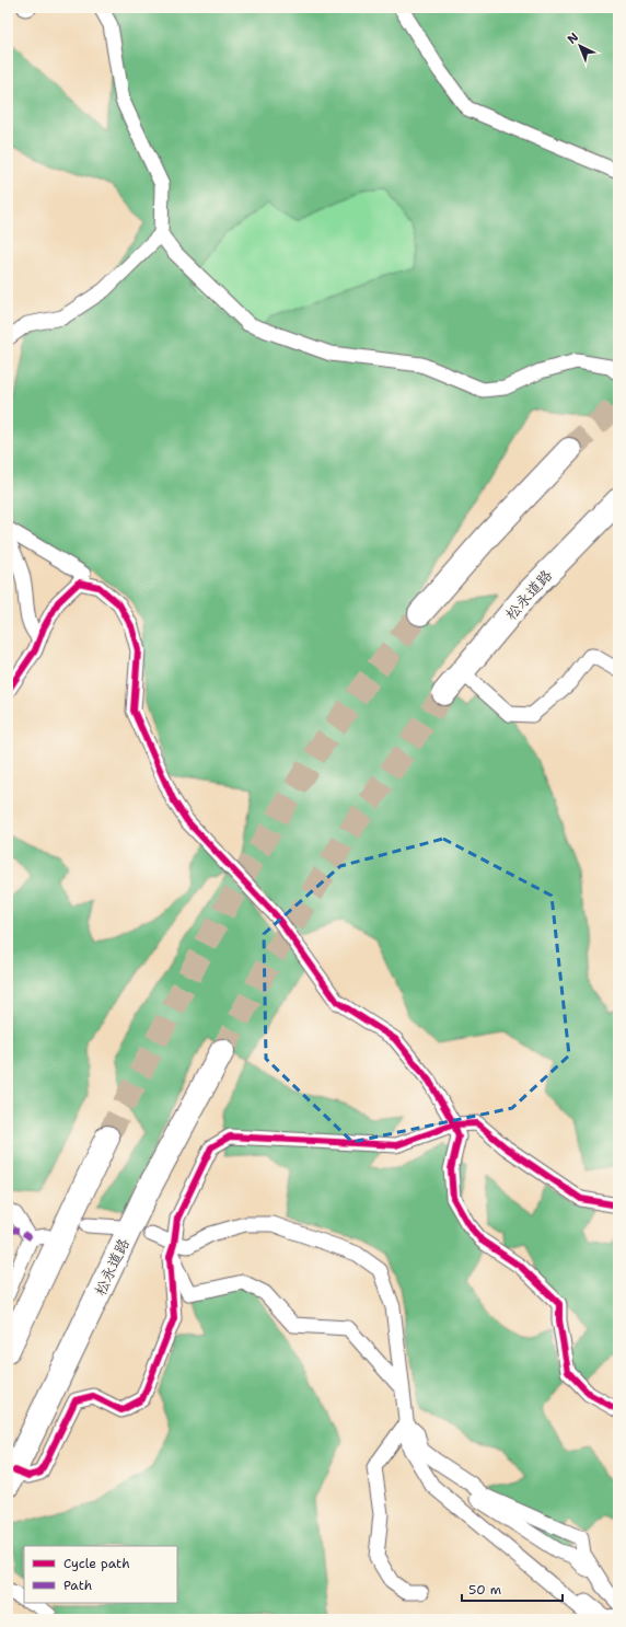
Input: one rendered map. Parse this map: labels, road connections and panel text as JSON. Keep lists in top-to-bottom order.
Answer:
{
  "streets": {
    "highway": ["松永道路"]
  },
  "legend": ["Cycle path", "Path"],
  "scale_bar": "50 m",
  "north": "top left"
}
